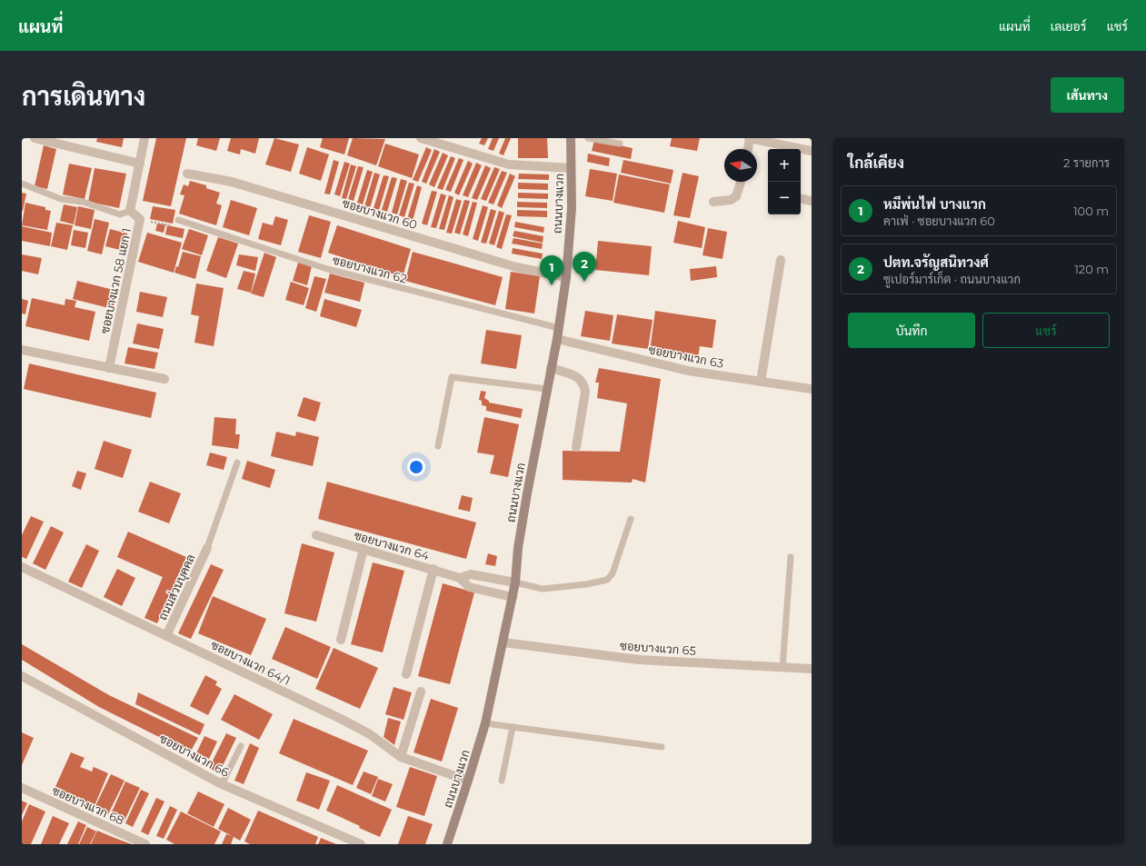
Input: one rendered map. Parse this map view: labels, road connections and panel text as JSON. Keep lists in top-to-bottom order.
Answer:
{
  "streets": {
    "main road": ["ถนนบางแวก"],
    "street": [
      "ซอยบางแวก 60",
      "ซอยบางแวก 58 แยก 1",
      "ซอยบางแวก 63",
      "ซอยบางแวก 64",
      "ถนนส่วนบุคคล",
      "ซอยบางแวก 65",
      "ซอยบางแวก 64/1",
      "ซอยบางแวก 66",
      "ซอยบางแวก 68"
    ],
    "lane": ["ซอยบางแวก 62"]
  },
  "crossings": [
    ["ถนนบางแวก", "ซอยบางแวก 60"],
    ["ถนนบางแวก", "ซอยบางแวก 62"],
    ["ถนนบางแวก", "ซอยบางแวก 63"],
    ["ถนนบางแวก", "ซอยบางแวก 64"],
    ["ถนนบางแวก", "ซอยบางแวก 65"],
    ["ถนนบางแวก", "ซอยบางแวก 64/1"],
    ["ถนนส่วนบุคคล", "ซอยบางแวก 64/1"]
  ],
  "north": "left",
  "page": {
    "header": "แผนที่",
    "nav": ["แผนที่", "เลเยอร์", "แชร์"],
    "buttons": [
      "เส้นทาง",
      ["บันทึก", "แชร์"]
    ],
    "title": "การเดินทาง",
    "heading": ["ใกล้เคียง", "2 รายการ"],
    "map_buttons": ["+", "−"],
    "list": [
      {
        "mark": "1",
        "name": "หมีพ่นไฟ บางแวก",
        "note": "คาเฟ่ · ซอยบางแวก 60",
        "value": "100 m"
      },
      {
        "mark": "2",
        "name": "ปตท.จรัญสนิทวงศ์",
        "note": "ซูเปอร์มาร์เก็ต · ถนนบางแวก",
        "value": "120 m"
      }
    ],
    "pins": ["2", "1"]
  }
}
